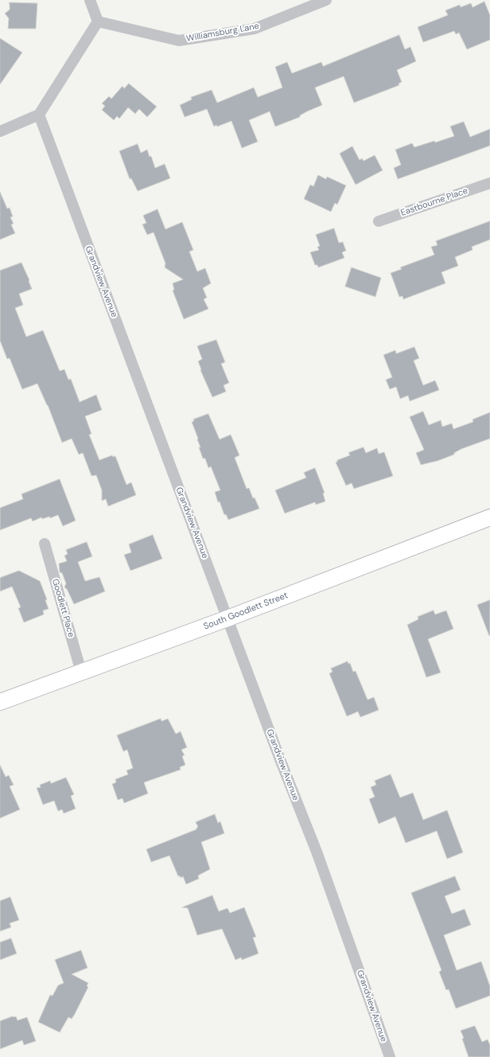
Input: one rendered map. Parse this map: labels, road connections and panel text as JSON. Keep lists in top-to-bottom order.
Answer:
{
  "streets": {
    "main road": ["South Goodlett Street"],
    "street": [
      "Williamsburg Lane",
      "Eastbourne Place",
      "Grandview Avenue",
      "Goodlett Place"
    ]
  },
  "crossings": [
    ["Grandview Avenue", "South Goodlett Street"],
    ["Goodlett Place", "South Goodlett Street"]
  ]
}
